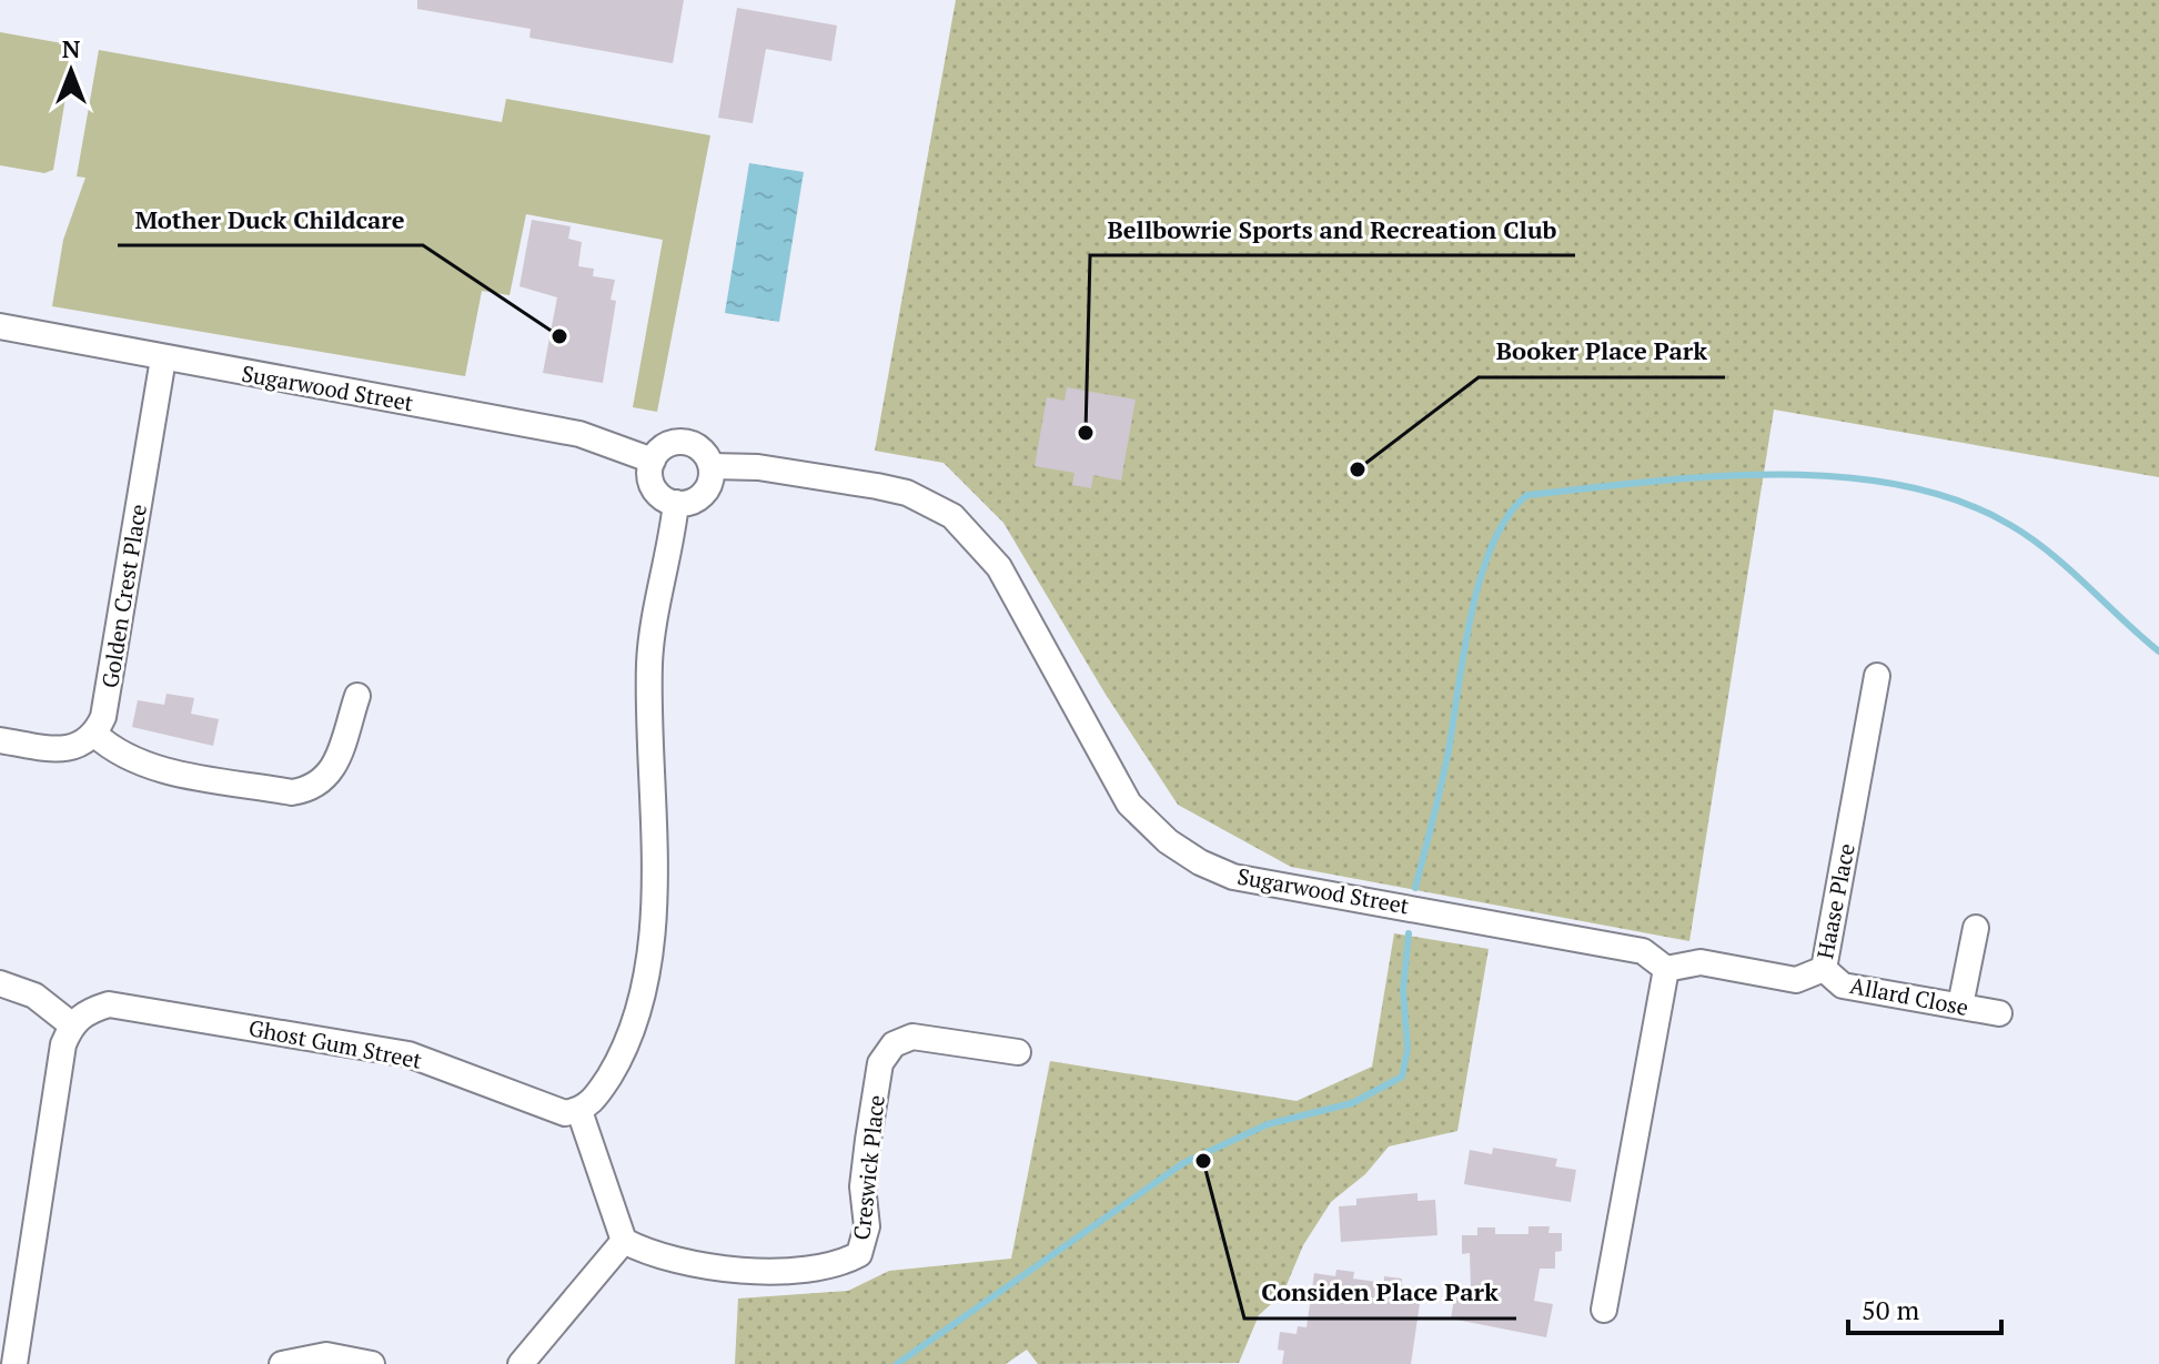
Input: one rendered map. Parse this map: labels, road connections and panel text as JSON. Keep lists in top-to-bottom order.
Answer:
{
  "streets": {
    "street": [
      "Sugarwood Street",
      "Golden Crest Place",
      "Haase Place",
      "Allard Close",
      "Ghost Gum Street",
      "Creswick Place"
    ]
  },
  "crossings": [
    ["Sugarwood Street", "Golden Crest Place"],
    ["Sugarwood Street", "Haase Place"],
    ["Haase Place", "Allard Close"]
  ],
  "places": [
    "Mother Duck Childcare",
    "Bellbowrie Sports and Recreation Club",
    "Booker Place Park",
    "Considen Place Park"
  ],
  "scale_bar": "50 m",
  "north": "top"
}
